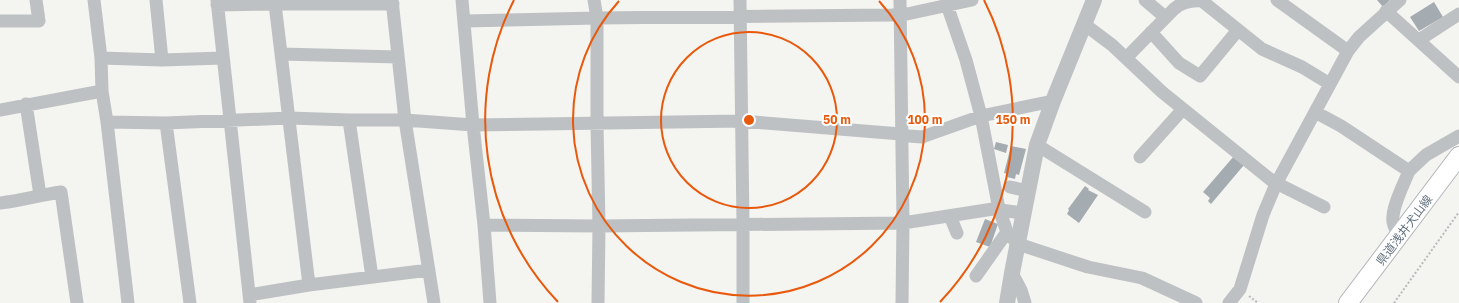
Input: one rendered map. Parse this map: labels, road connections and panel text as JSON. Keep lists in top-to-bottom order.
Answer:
{
  "streets": {
    "main road": ["県道浅井犬山線"]
  },
  "rings": ["50 m", "100 m", "150 m"]
}
